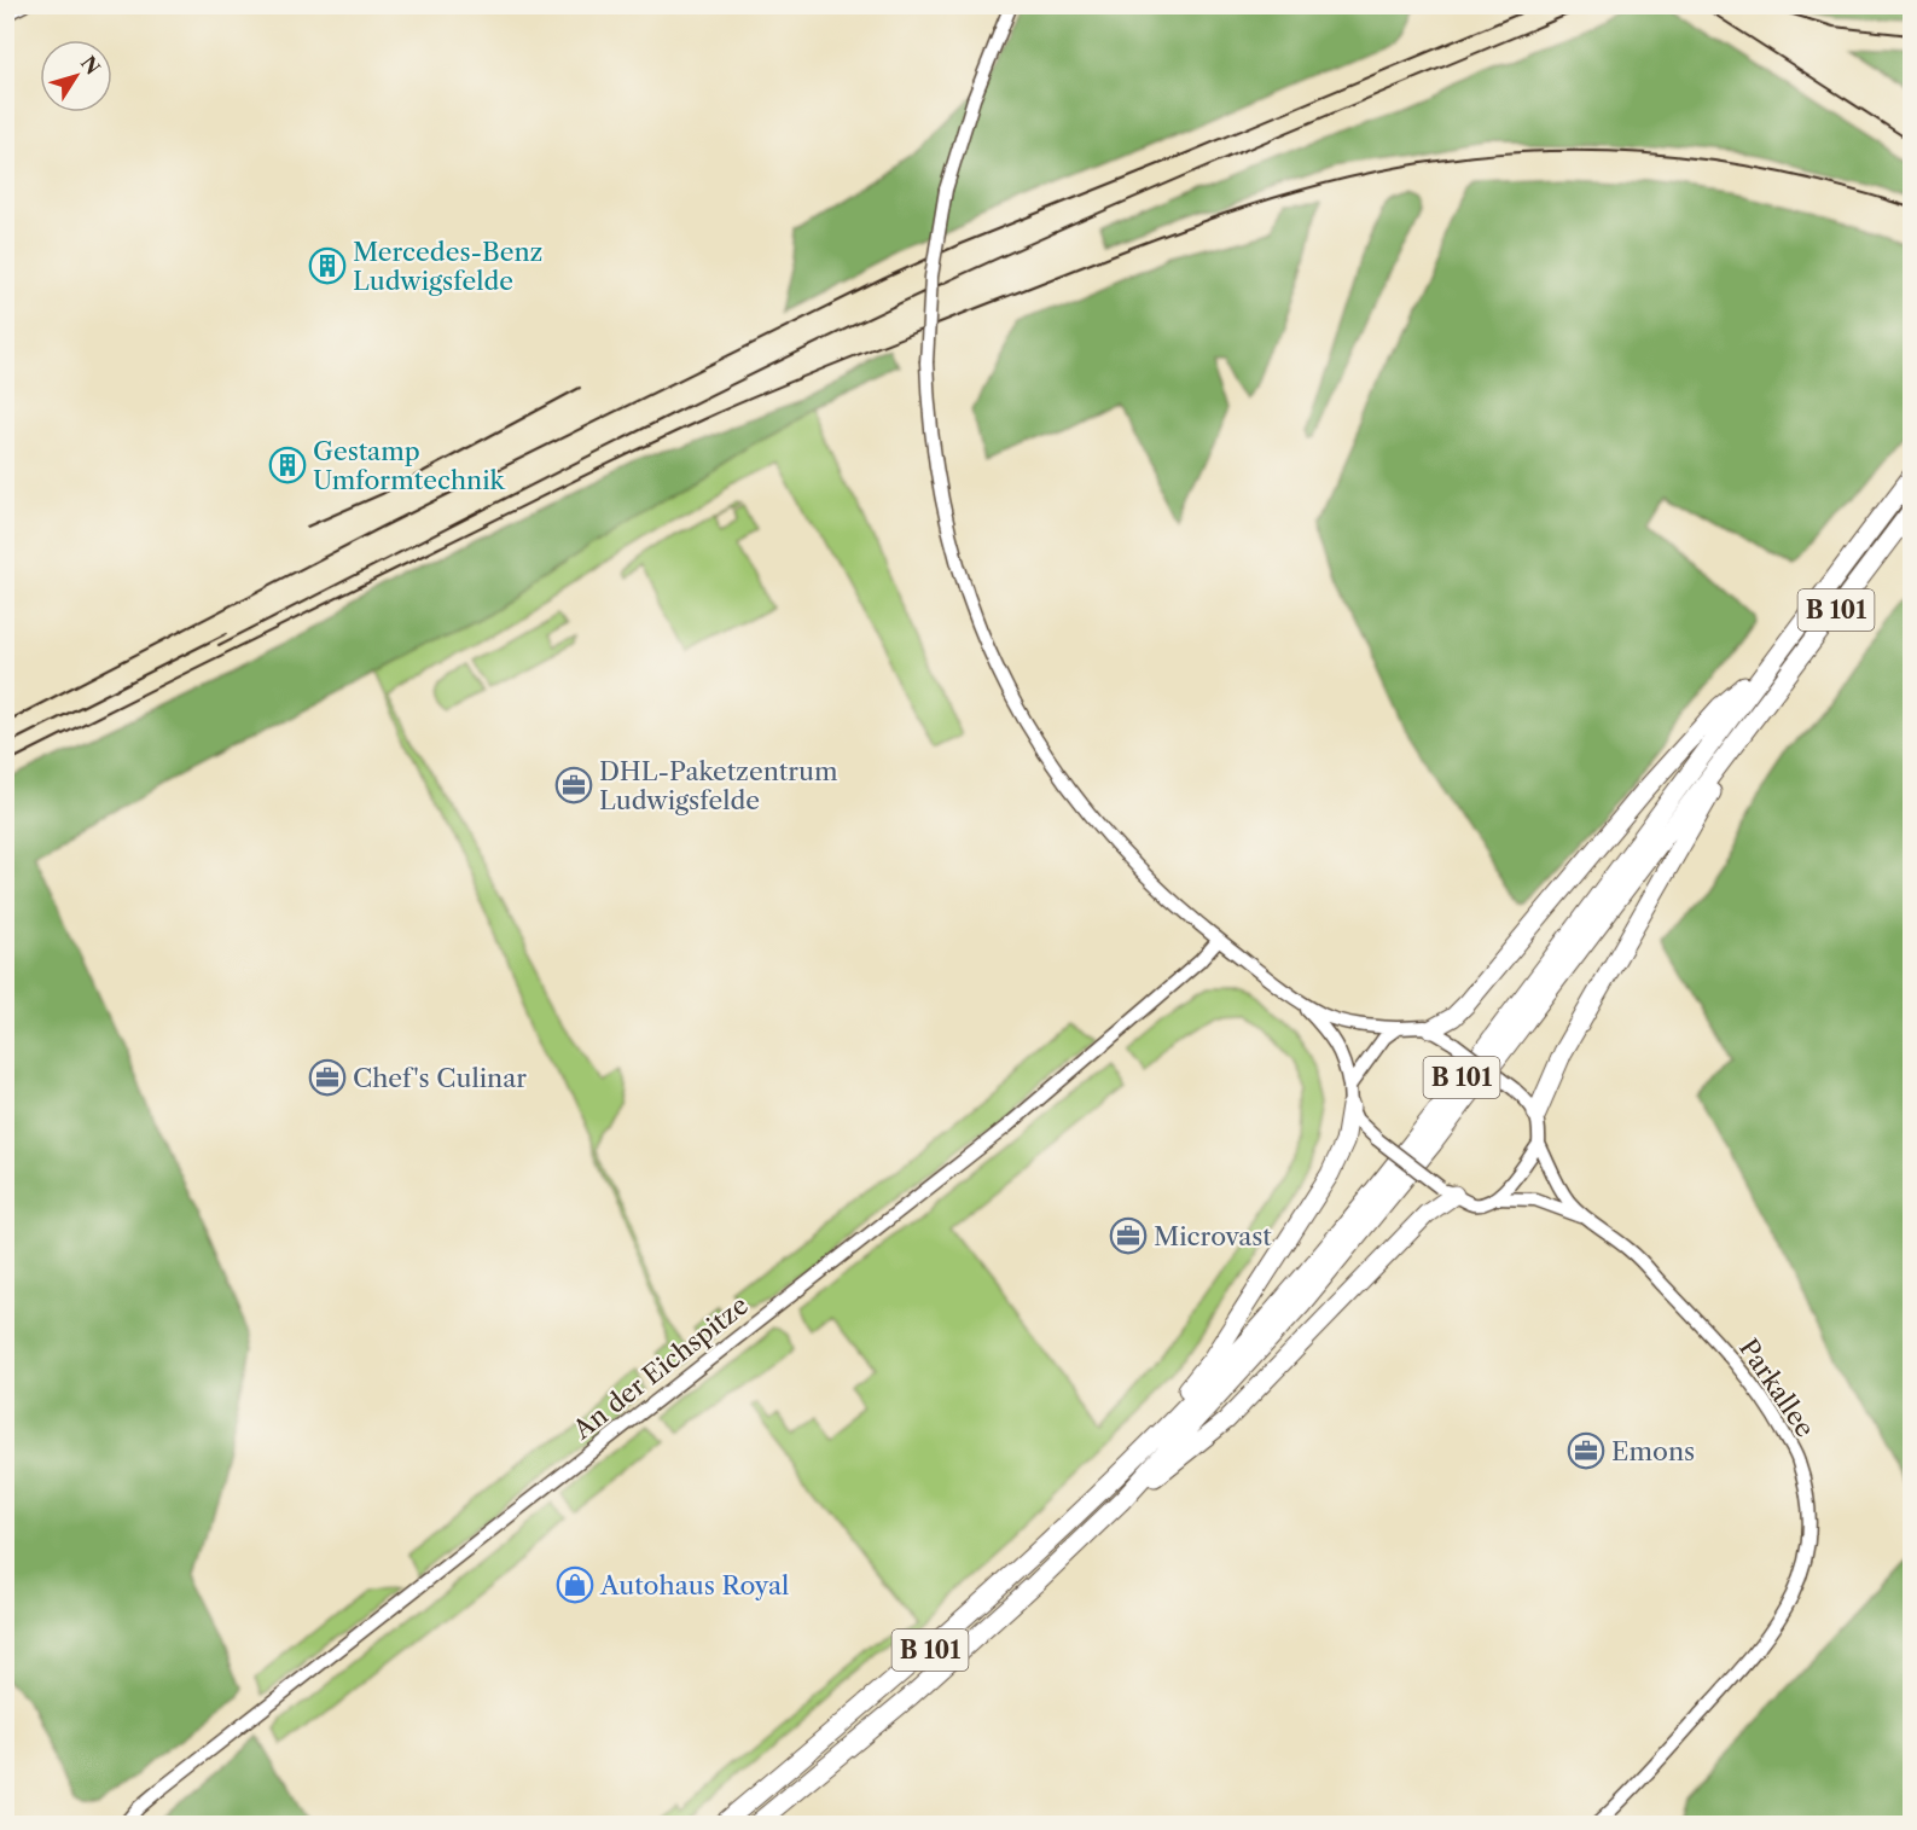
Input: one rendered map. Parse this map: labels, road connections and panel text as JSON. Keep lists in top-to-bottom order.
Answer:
{
  "streets": {
    "highway": ["B 101"],
    "street": ["An der Eichspitze", "Parkallee"]
  },
  "places": {
    "building": ["Mercedes-Benz Ludwigsfelde", "Gestamp Umformtechnik"],
    "office": [
      "DHL-Paketzentrum Ludwigsfelde",
      "Chef's Culinar",
      "Microvast",
      "Emons"
    ],
    "shop": ["Autohaus Royal"]
  },
  "north": "top right"
}
